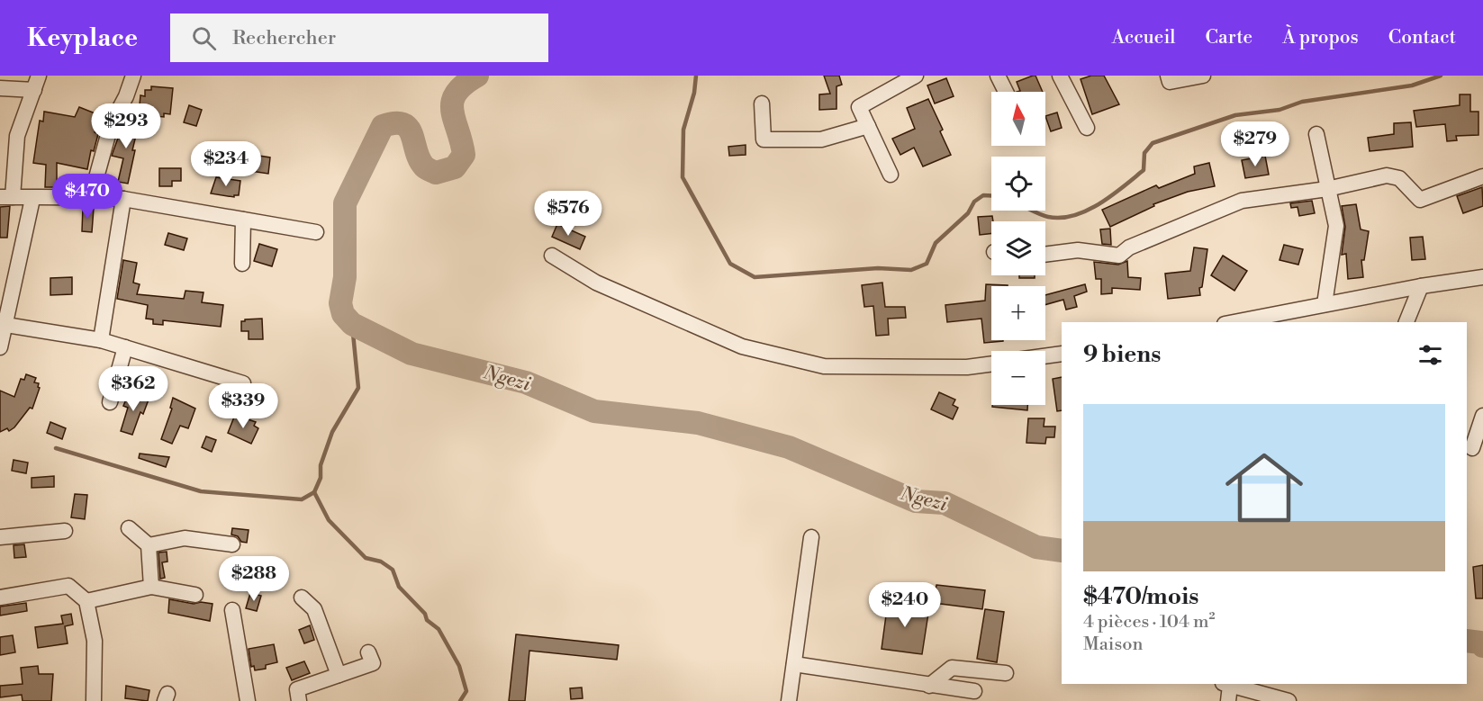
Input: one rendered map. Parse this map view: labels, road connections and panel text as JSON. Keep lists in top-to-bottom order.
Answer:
{
  "water": ["Ngezi"],
  "north": "top",
  "page": {
    "header": "Keyplace",
    "search": "Rechercher",
    "nav": [
      "Accueil",
      "Carte",
      "À propos",
      "Contact"
    ],
    "map_buttons": ["+", "−"],
    "price": [
      "$293",
      "$279",
      "$234",
      "$470",
      "$576",
      "$362",
      "$339",
      "$288",
      "$240"
    ],
    "heading": "9 biens",
    "list": [
      {
        "name": "$470/mois",
        "note": "4 pièces · 104 m² · Maison"
      }
    ]
  }
}
